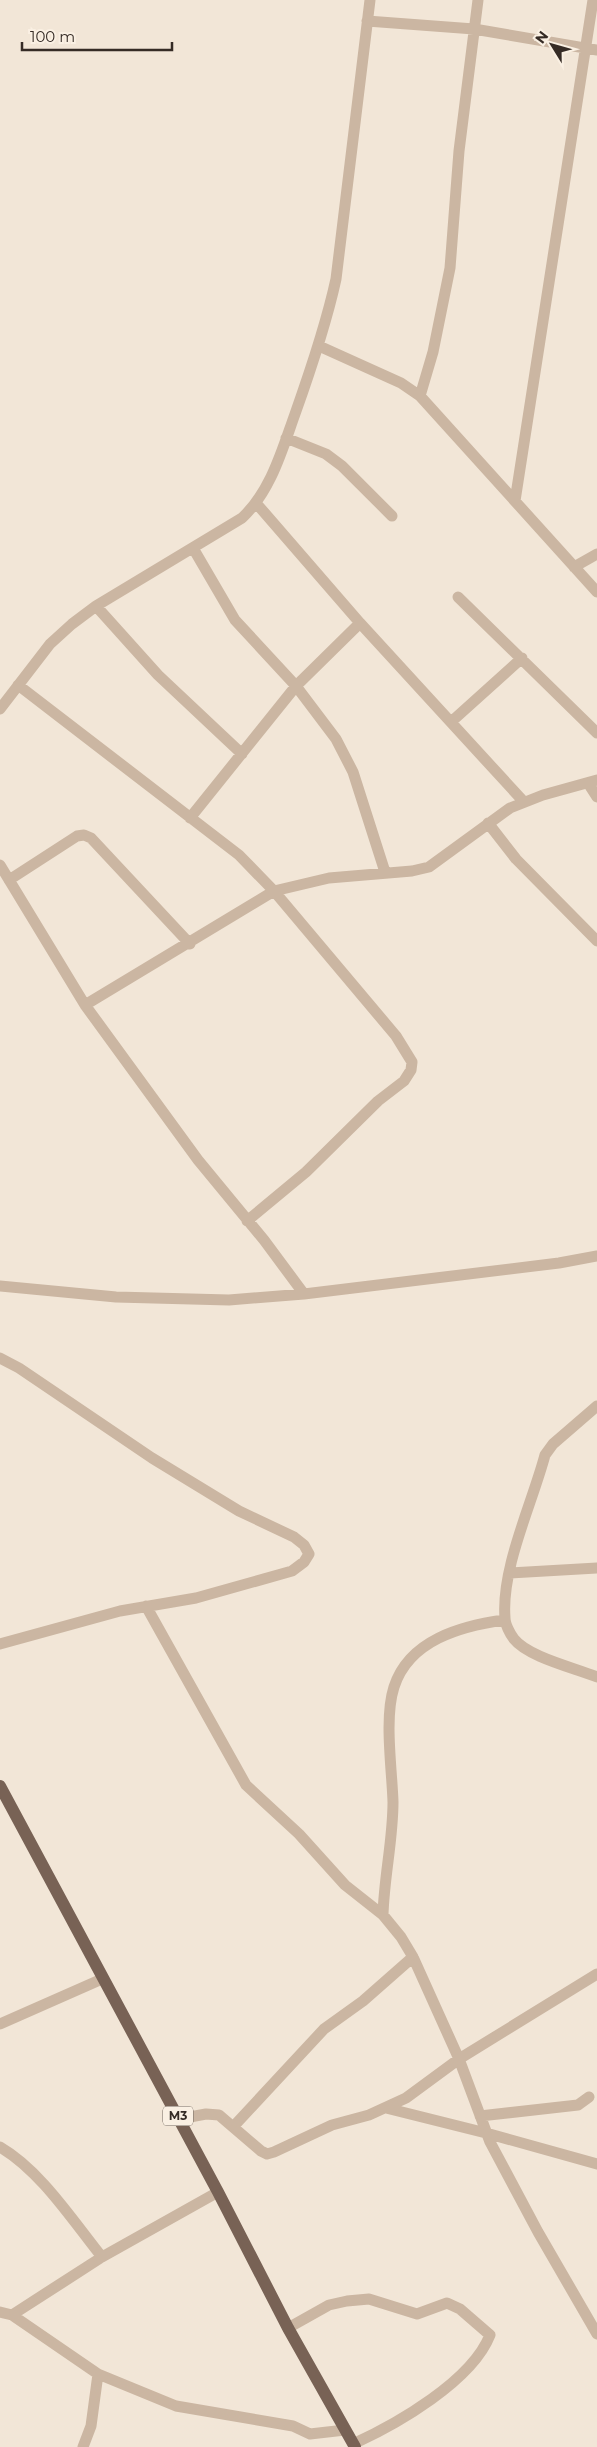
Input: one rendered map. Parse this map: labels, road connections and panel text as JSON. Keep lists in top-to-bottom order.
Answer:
{
  "streets": {
    "main road": ["M3"]
  },
  "scale_bar": "100 m",
  "north": "top left"
}
